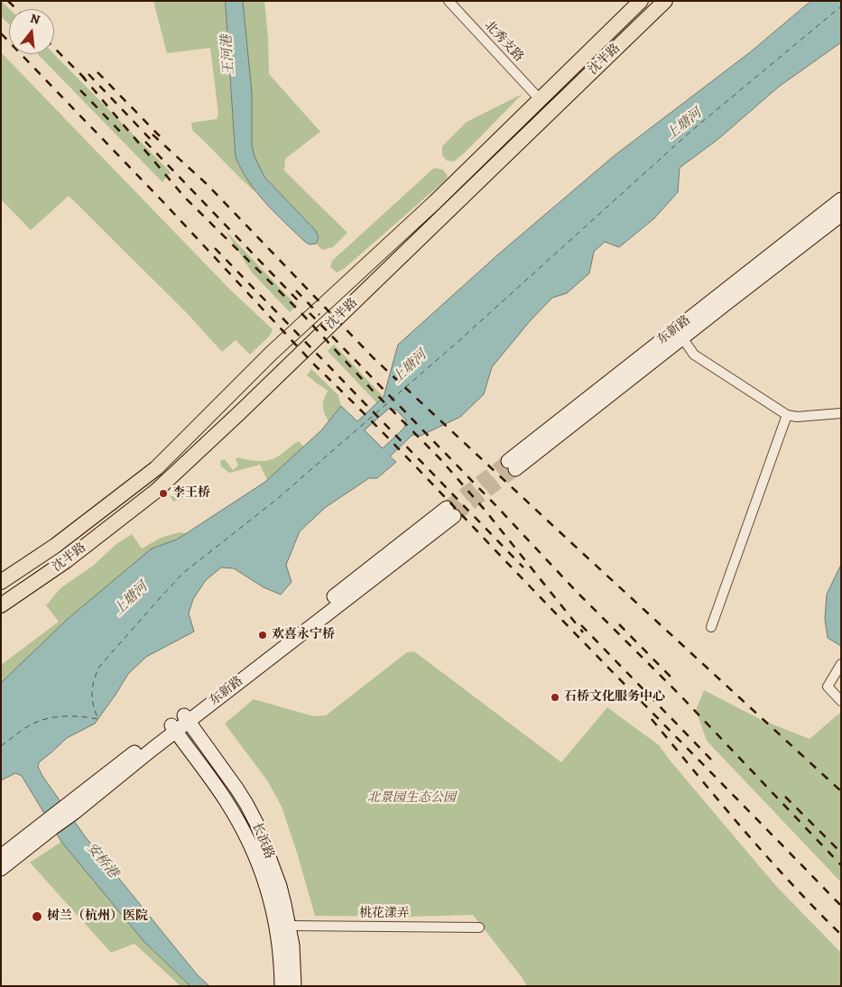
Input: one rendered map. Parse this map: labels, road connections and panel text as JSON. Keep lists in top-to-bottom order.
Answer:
{
  "streets": {
    "main road": ["沈半路", "东新路", "长浜路"],
    "street": ["北秀支路", "桃花漾弄"]
  },
  "crossings": [
    ["北秀支路", "沈半路"],
    ["东新路", "长浜路"],
    ["长浜路", "桃花漾弄"]
  ],
  "water": ["王河港", "上塘河", "安桥港"],
  "parks": ["北景园生态公园"],
  "places": [
    "李王桥",
    "欢喜永宁桥",
    "石桥文化服务中心",
    "树兰（杭州）医院"
  ],
  "north": "top"
}
